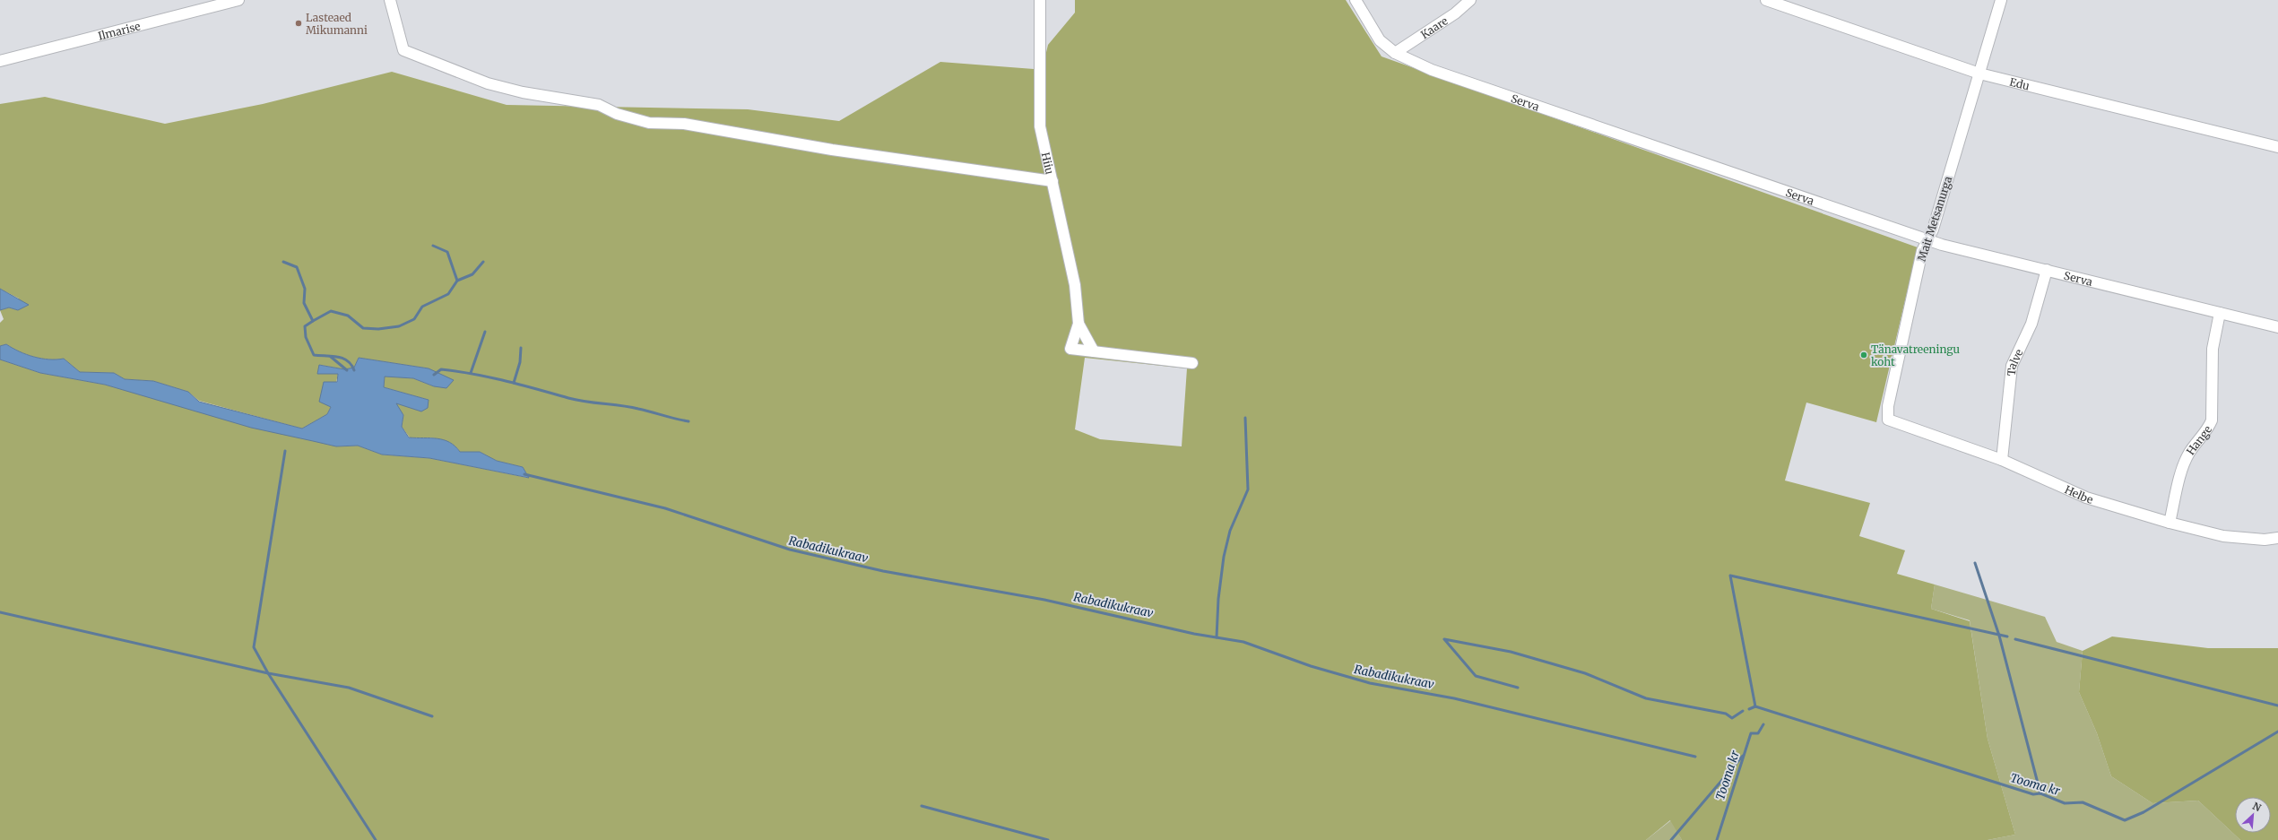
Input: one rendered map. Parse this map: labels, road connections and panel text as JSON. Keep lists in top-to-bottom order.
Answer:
{
  "streets": {
    "street": [
      "Kaare",
      "Ilmarise",
      "Edu",
      "Serva",
      "Hiiu",
      "Mait Metsanurga",
      "Talve",
      "Hange",
      "Helbe"
    ]
  },
  "crossings": [
    ["Kaare", "Serva"],
    ["Edu", "Mait Metsanurga"],
    ["Serva", "Mait Metsanurga"],
    ["Serva", "Talve"],
    ["Serva", "Hange"],
    ["Mait Metsanurga", "Helbe"],
    ["Talve", "Helbe"],
    ["Hange", "Helbe"]
  ],
  "water": ["Rabadikukraav", "Tooma kr"],
  "places": ["Lasteaed Mikumanni", "Tänavatreeningu koht"],
  "north": "top right"
}
